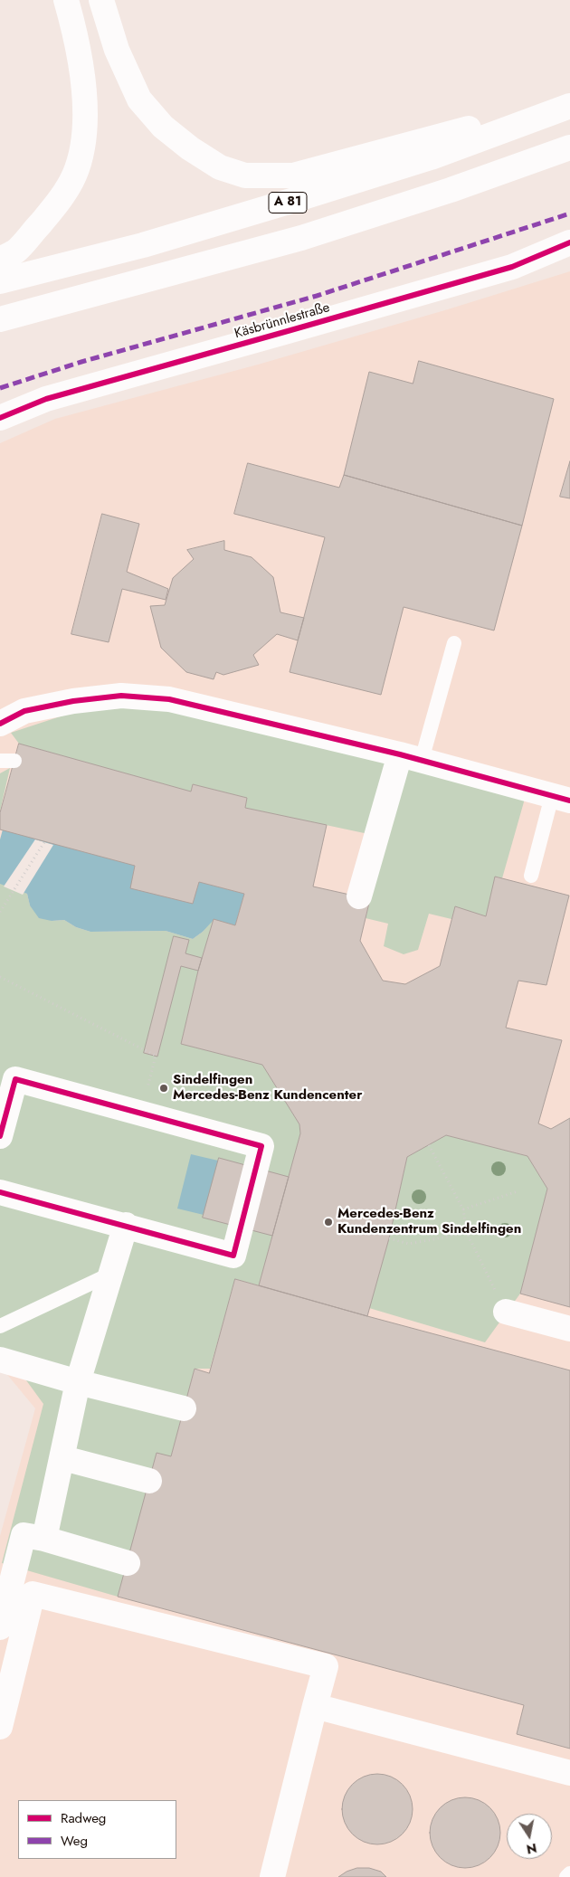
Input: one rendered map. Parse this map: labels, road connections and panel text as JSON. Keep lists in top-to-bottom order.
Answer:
{
  "streets": {
    "main road": ["A 81", "Käsbrünnlestraße"]
  },
  "places": ["Sindelfingen Mercedes-Benz Kundencenter", "Mercedes-Benz Kundenzentrum Sindelfingen"],
  "legend": ["Radweg", "Weg"],
  "north": "bottom"
}
